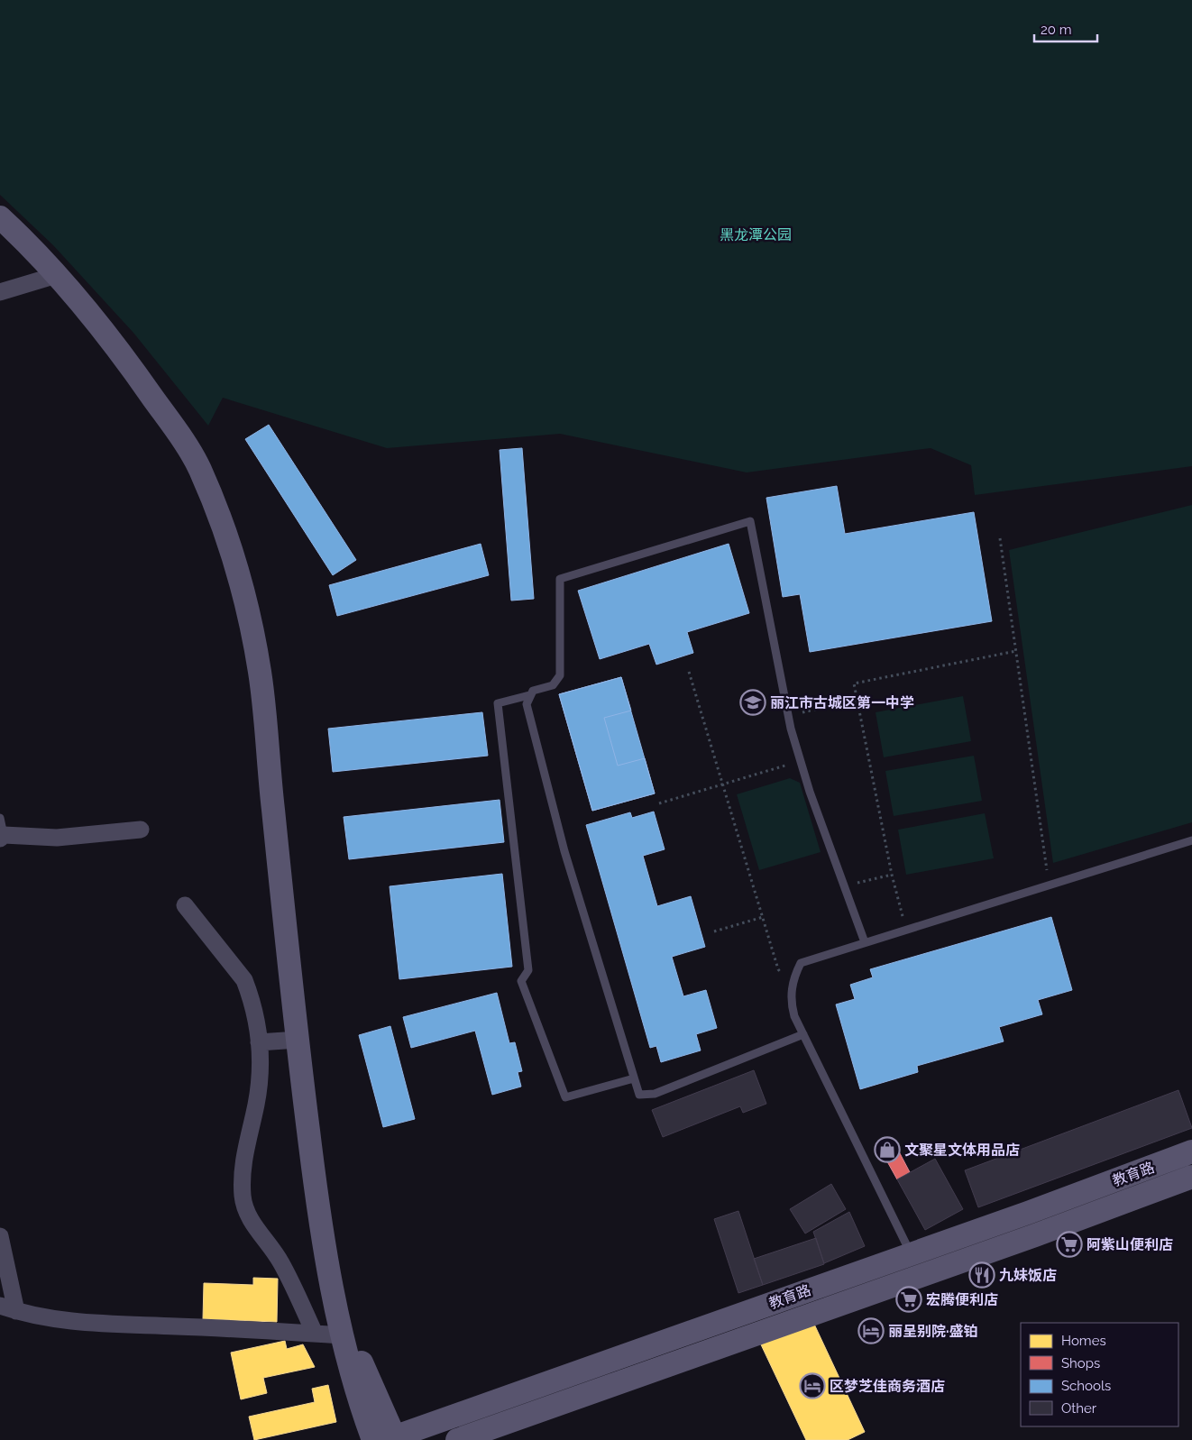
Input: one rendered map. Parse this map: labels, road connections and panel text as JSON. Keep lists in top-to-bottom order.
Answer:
{
  "streets": {
    "street": ["教育路"]
  },
  "parks": ["黑龙潭公园"],
  "places": {
    "school or university": ["丽江市古城区第一中学"],
    "shop": ["文聚星文体用品店"],
    "supermarket": ["阿紫山便利店", "宏腾便利店"],
    "restaurant": ["九妹饭店"],
    "hotel": ["丽呈别院·盛铂", "区梦芝佳商务酒店"]
  },
  "legend": [
    "Homes",
    "Shops",
    "Schools",
    "Other"
  ],
  "scale_bar": "20 m"
}
